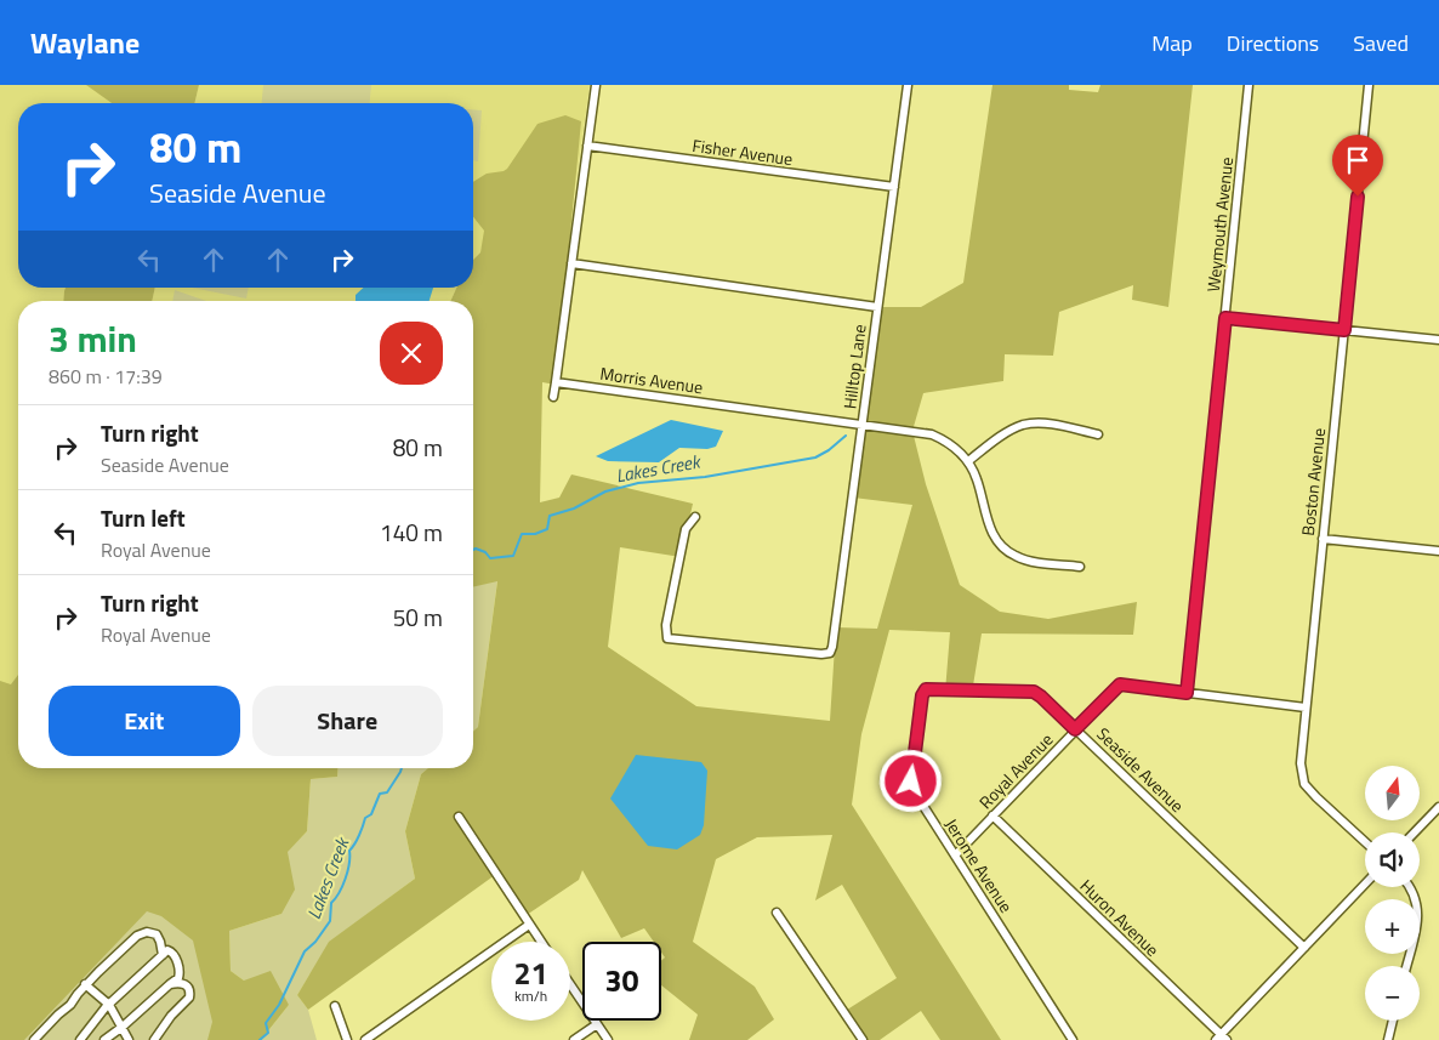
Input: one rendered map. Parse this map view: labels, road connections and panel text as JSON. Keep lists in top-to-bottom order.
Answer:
{
  "streets": {
    "street": [
      "Fisher Avenue",
      "Weymouth Avenue",
      "Hilltop Lane",
      "Morris Avenue",
      "Boston Avenue",
      "Seaside Avenue",
      "Royal Avenue",
      "Jerome Avenue",
      "Huron Avenue"
    ]
  },
  "crossings": [
    ["Fisher Avenue", "Hilltop Lane"],
    ["Weymouth Avenue", "Royal Avenue"],
    ["Hilltop Lane", "Morris Avenue"],
    ["Boston Avenue", "Royal Avenue"],
    ["Seaside Avenue", "Royal Avenue"],
    ["Seaside Avenue", "Jerome Avenue"],
    ["Royal Avenue", "Jerome Avenue"],
    ["Royal Avenue", "Huron Avenue"]
  ],
  "water": ["Lakes Creek"],
  "north": "top",
  "page": {
    "header": "Waylane",
    "nav": ["Map", "Directions", "Saved"],
    "turn": ["80 m", "Seaside Avenue"],
    "heading": ["3 min", "860 m · 17:39"],
    "list": [
      {
        "name": "Turn right",
        "note": "Seaside Avenue",
        "value": "80 m"
      },
      {
        "name": "Turn left",
        "note": "Royal Avenue",
        "value": "140 m"
      },
      {
        "name": "Turn right",
        "note": "Royal Avenue",
        "value": "50 m"
      }
    ],
    "buttons": ["Exit", "Share"],
    "map_buttons": ["+", "−"],
    "speed": "21 km/h",
    "limit": "30"
  }
}
